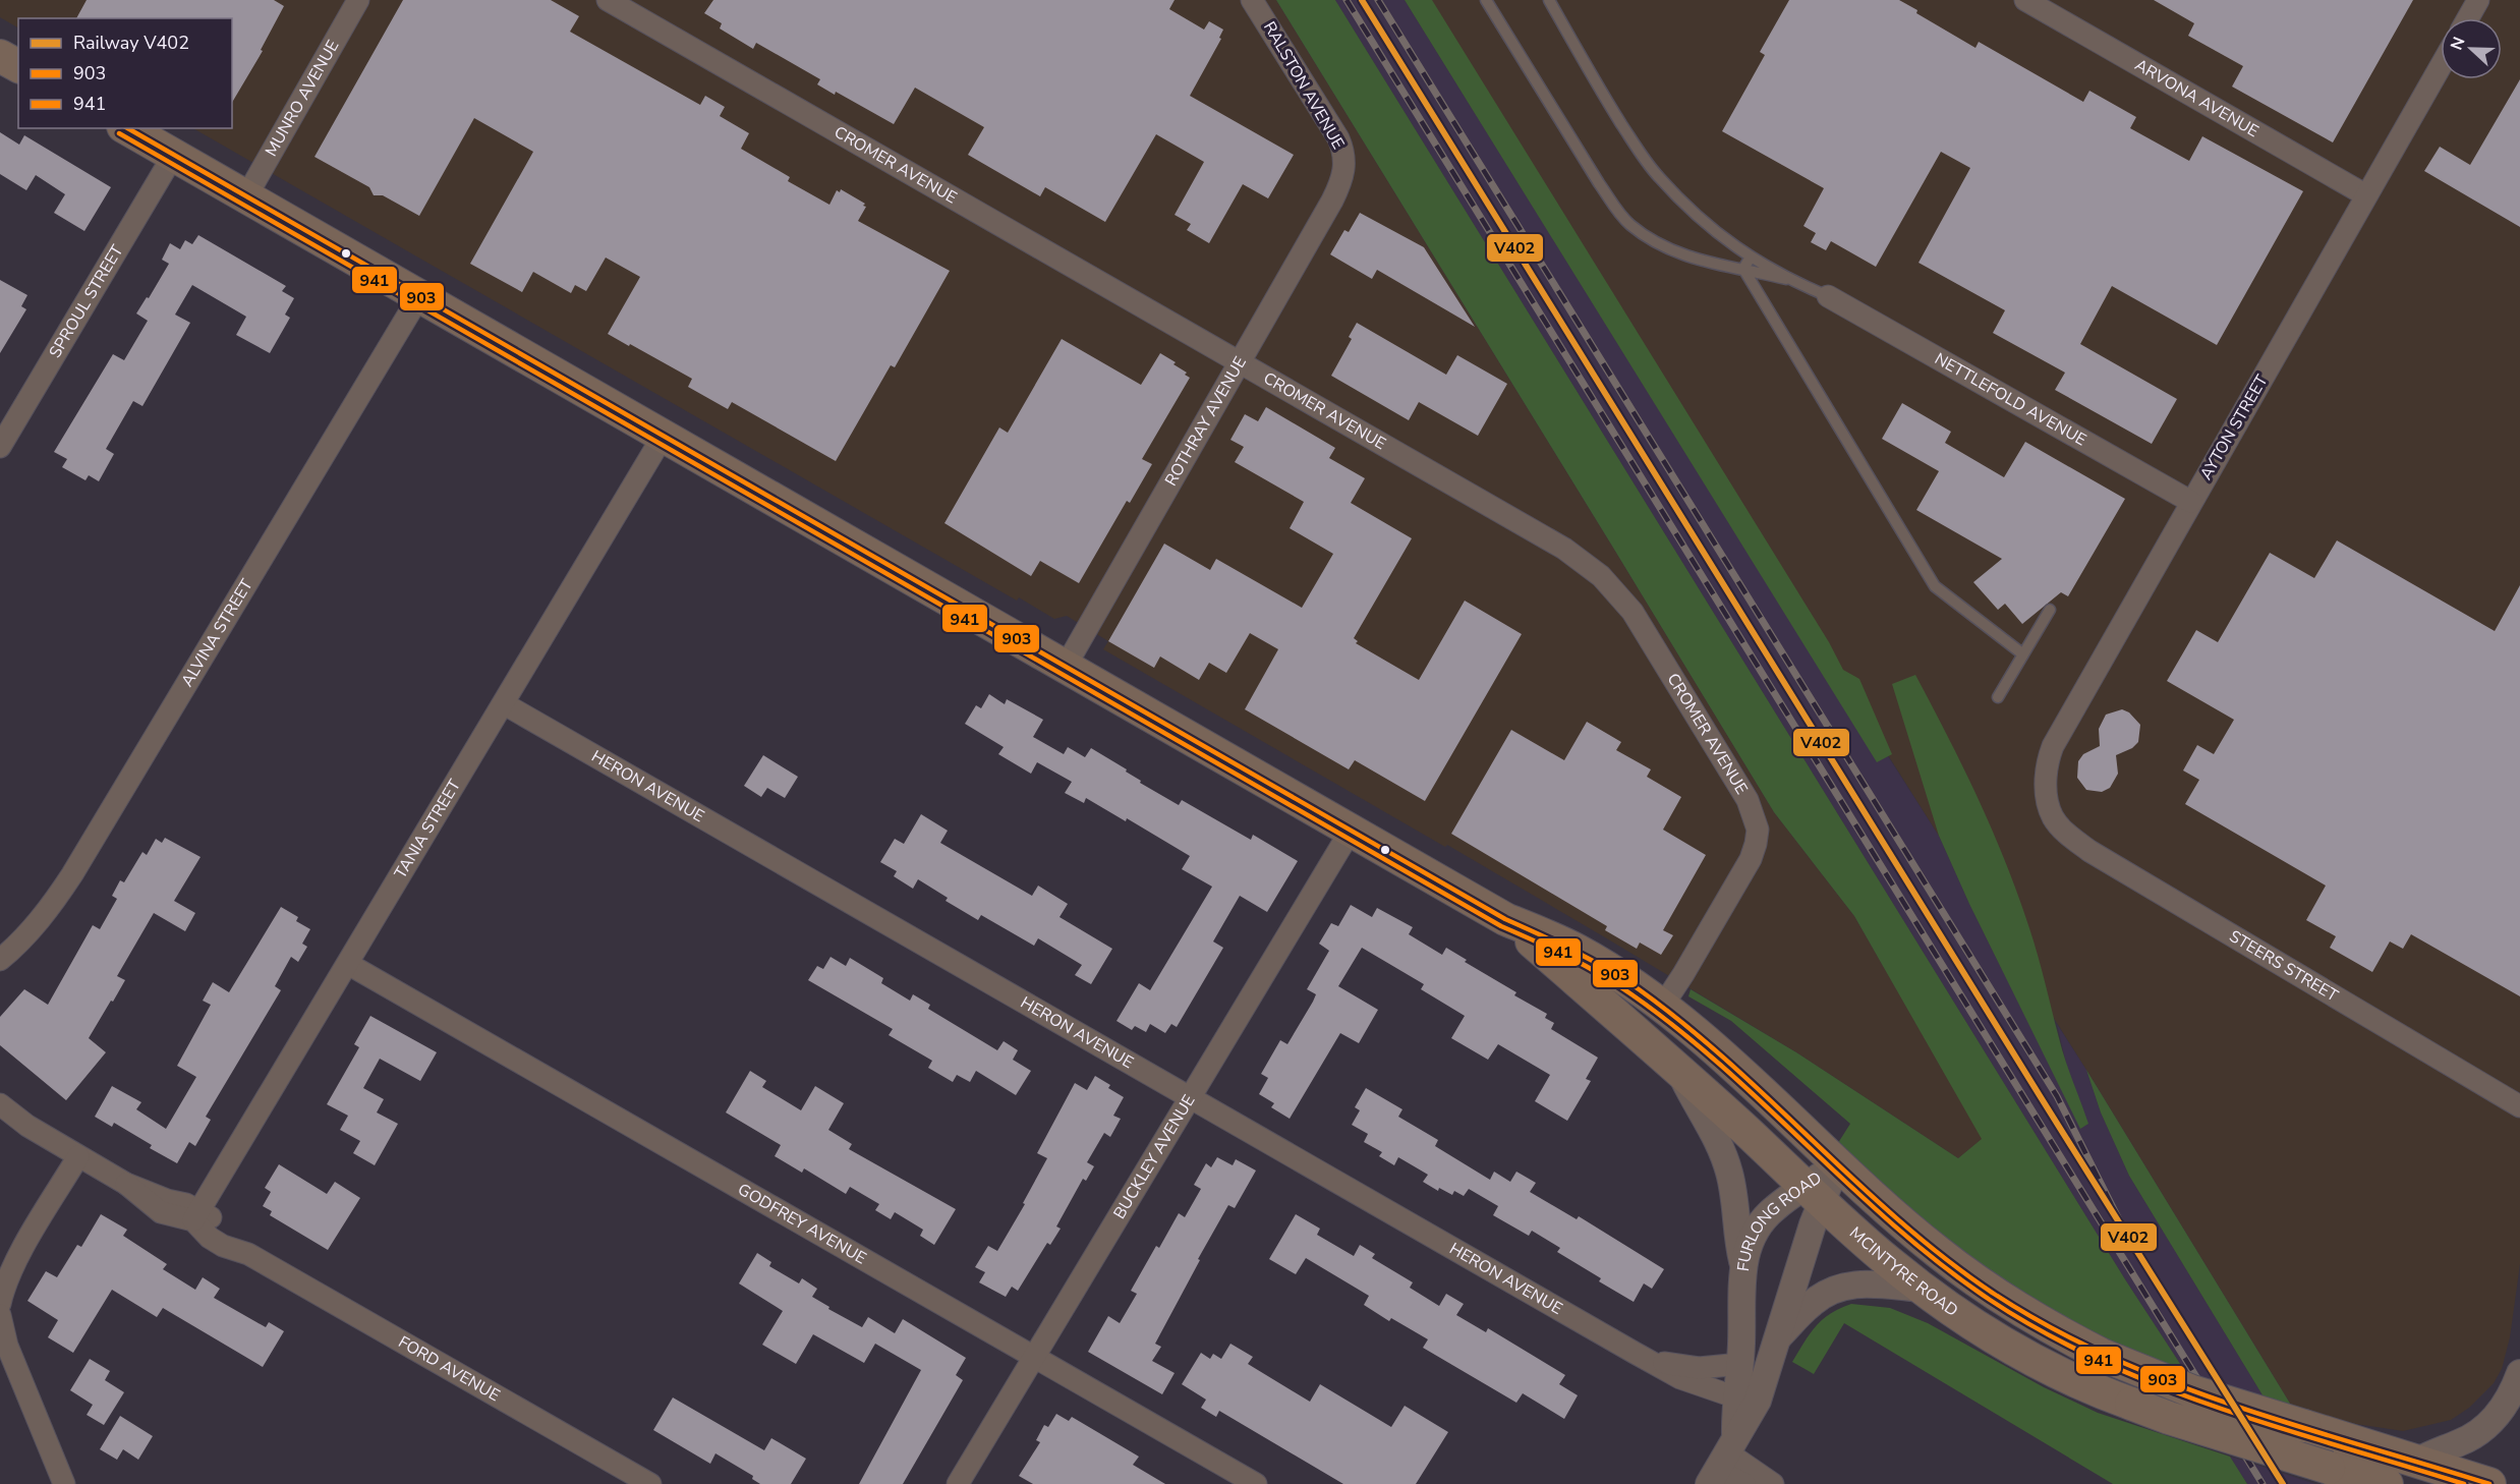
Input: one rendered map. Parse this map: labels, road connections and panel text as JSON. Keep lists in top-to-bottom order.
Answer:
{
  "streets": {
    "main road": ["MCINTYRE ROAD"],
    "street": [
      "RALSTON AVENUE",
      "ARVONA AVENUE",
      "MUNRO AVENUE",
      "CROMER AVENUE",
      "SPROUL STREET",
      "NETTLEFOLD AVENUE",
      "ROTHRAY AVENUE",
      "AYTON STREET",
      "ALVINA STREET",
      "HERON AVENUE",
      "TANIA STREET",
      "STEERS STREET",
      "BUCKLEY AVENUE",
      "GODFREY AVENUE",
      "FURLONG ROAD",
      "FORD AVENUE"
    ]
  },
  "crossings": [
    ["RALSTON AVENUE", "ROTHRAY AVENUE"],
    ["ARVONA AVENUE", "AYTON STREET"],
    ["MUNRO AVENUE", "MCINTYRE ROAD"],
    ["CROMER AVENUE", "ROTHRAY AVENUE"],
    ["CROMER AVENUE", "MCINTYRE ROAD"],
    ["SPROUL STREET", "MCINTYRE ROAD"],
    ["NETTLEFOLD AVENUE", "AYTON STREET"],
    ["ROTHRAY AVENUE", "MCINTYRE ROAD"],
    ["AYTON STREET", "STEERS STREET"],
    ["ALVINA STREET", "MCINTYRE ROAD"],
    ["HERON AVENUE", "TANIA STREET"],
    ["HERON AVENUE", "BUCKLEY AVENUE"],
    ["HERON AVENUE", "FURLONG ROAD"],
    ["TANIA STREET", "GODFREY AVENUE"],
    ["TANIA STREET", "MCINTYRE ROAD"],
    ["TANIA STREET", "FORD AVENUE"],
    ["BUCKLEY AVENUE", "GODFREY AVENUE"],
    ["BUCKLEY AVENUE", "MCINTYRE ROAD"],
    ["FURLONG ROAD", "MCINTYRE ROAD"]
  ],
  "lines": ["rail line V402", "transit line 903", "transit line 941"],
  "legend": ["Railway V402", "903", "941"],
  "north": "left"
}
